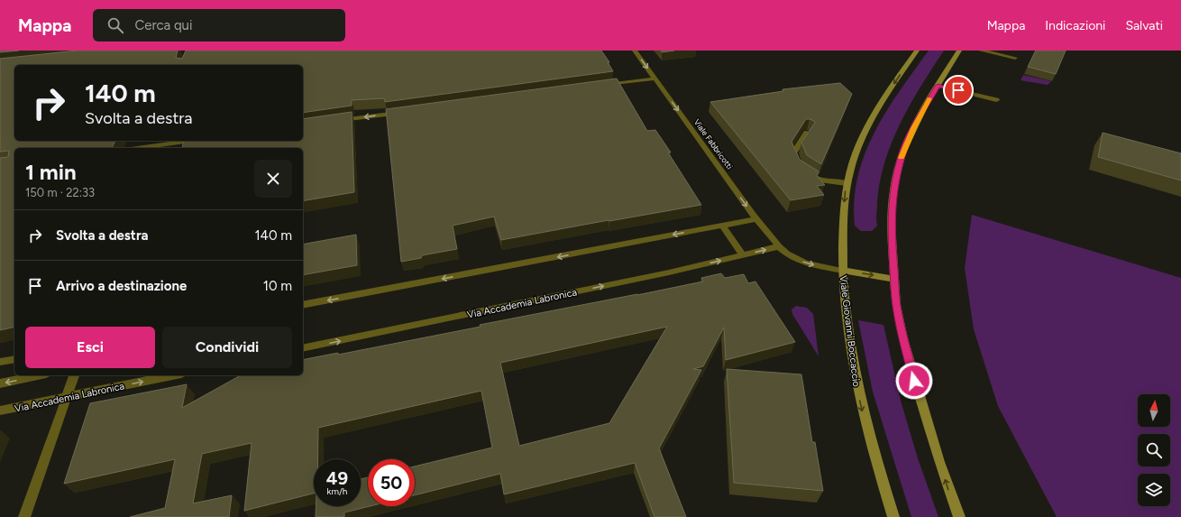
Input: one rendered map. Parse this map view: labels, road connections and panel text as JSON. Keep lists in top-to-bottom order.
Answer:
{
  "streets": {
    "main road": ["Viale Giovanni Boccaccio"],
    "street": ["Viale Fabbricotti", "Via Accademia Labronica"]
  },
  "crossings": [
    ["Viale Fabbricotti", "Via Accademia Labronica"],
    ["Viale Fabbricotti", "Viale Giovanni Boccaccio"]
  ],
  "one_way": ["Viale Fabbricotti"],
  "north": "top",
  "page": {
    "header": "Mappa",
    "search": "Cerca qui",
    "nav": ["Mappa", "Indicazioni", "Salvati"],
    "turn": ["140 m", "Svolta a destra"],
    "heading": ["1 min", "150 m · 22:33"],
    "list": [
      {
        "name": "Svolta a destra",
        "value": "140 m"
      },
      {
        "name": "Arrivo a destinazione",
        "value": "10 m"
      }
    ],
    "buttons": ["Esci", "Condividi"],
    "speed": "49 km/h",
    "limit": "50"
  }
}
